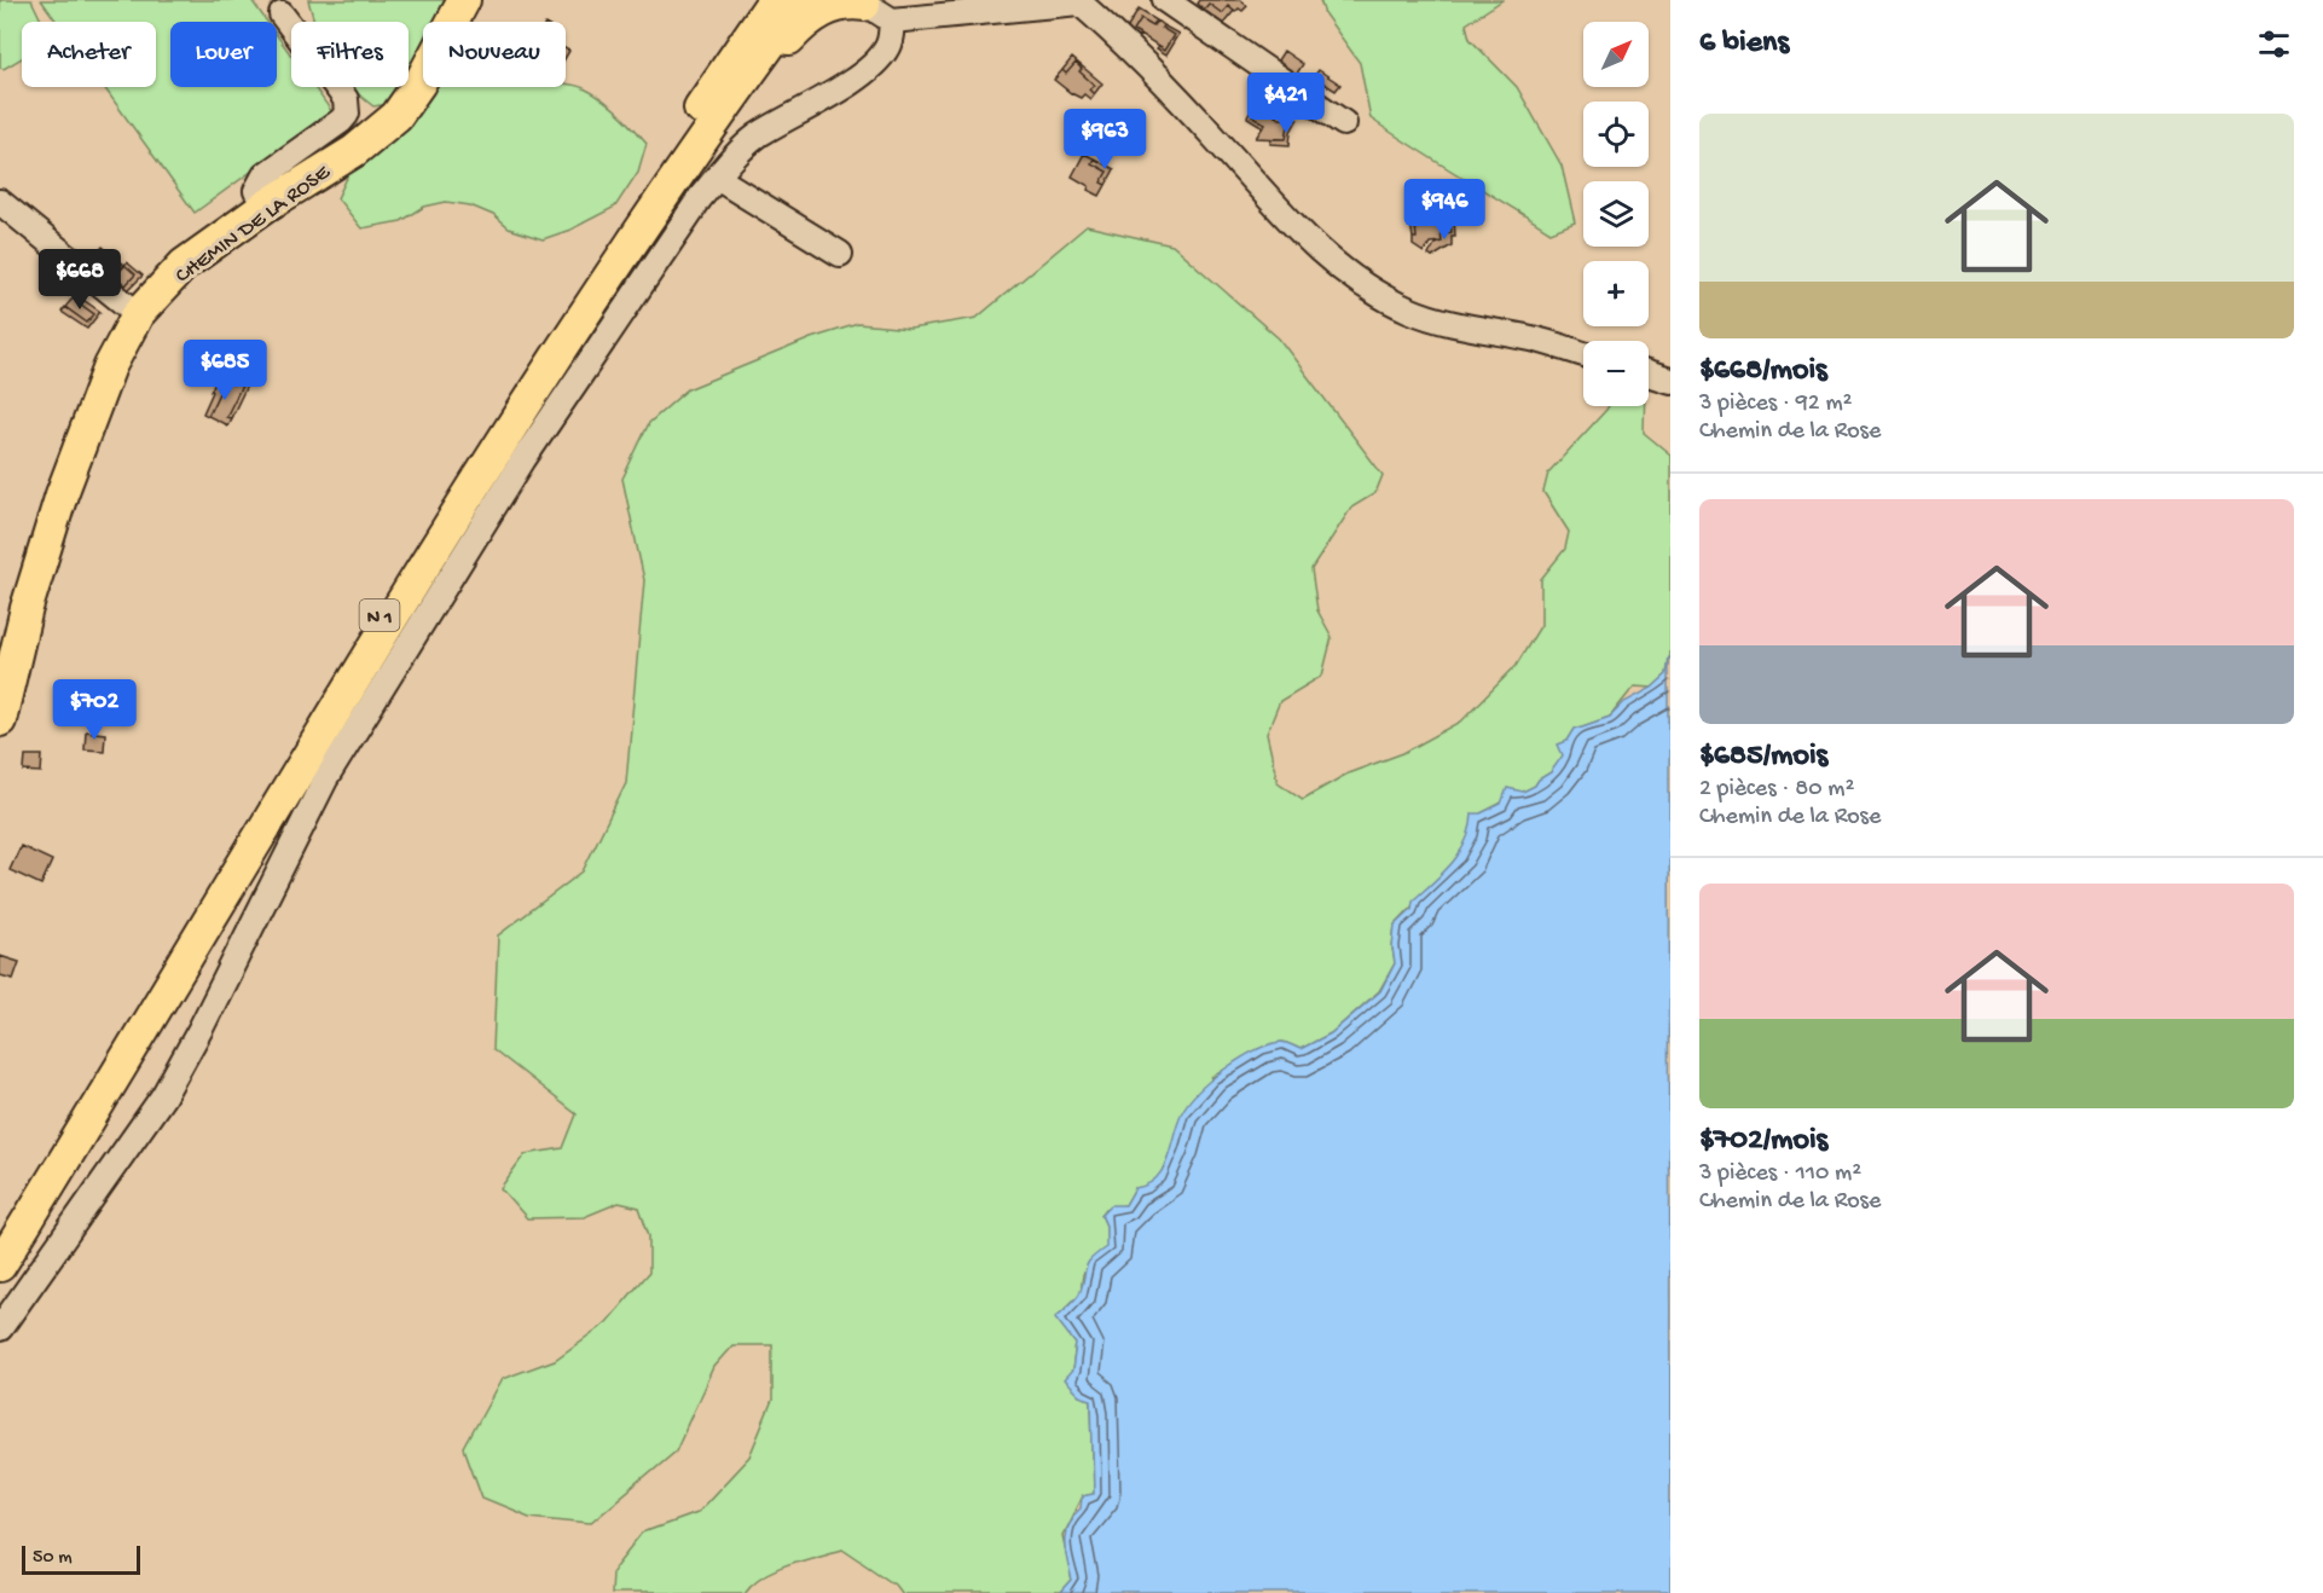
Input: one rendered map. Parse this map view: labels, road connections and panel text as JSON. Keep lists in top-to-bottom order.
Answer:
{
  "streets": {
    "main road": ["CHEMIN DE LA ROSE", "N 1"]
  },
  "scale_bar": "50 m",
  "north": "top right",
  "page": {
    "heading": "6 biens",
    "map_buttons": ["+", "−"],
    "chip": [
      "Acheter",
      "Louer",
      "Filtres",
      "Nouveau"
    ],
    "price": [
      "$421",
      "$963",
      "$946",
      "$668",
      "$685",
      "$702"
    ],
    "list": [
      {
        "name": "$668/mois",
        "note": "3 pièces · 92 m² · Chemin de la Rose"
      },
      {
        "name": "$685/mois",
        "note": "2 pièces · 80 m² · Chemin de la Rose"
      },
      {
        "name": "$702/mois",
        "note": "3 pièces · 110 m² · Chemin de la Rose"
      }
    ],
    "scale": "50 m"
  }
}
